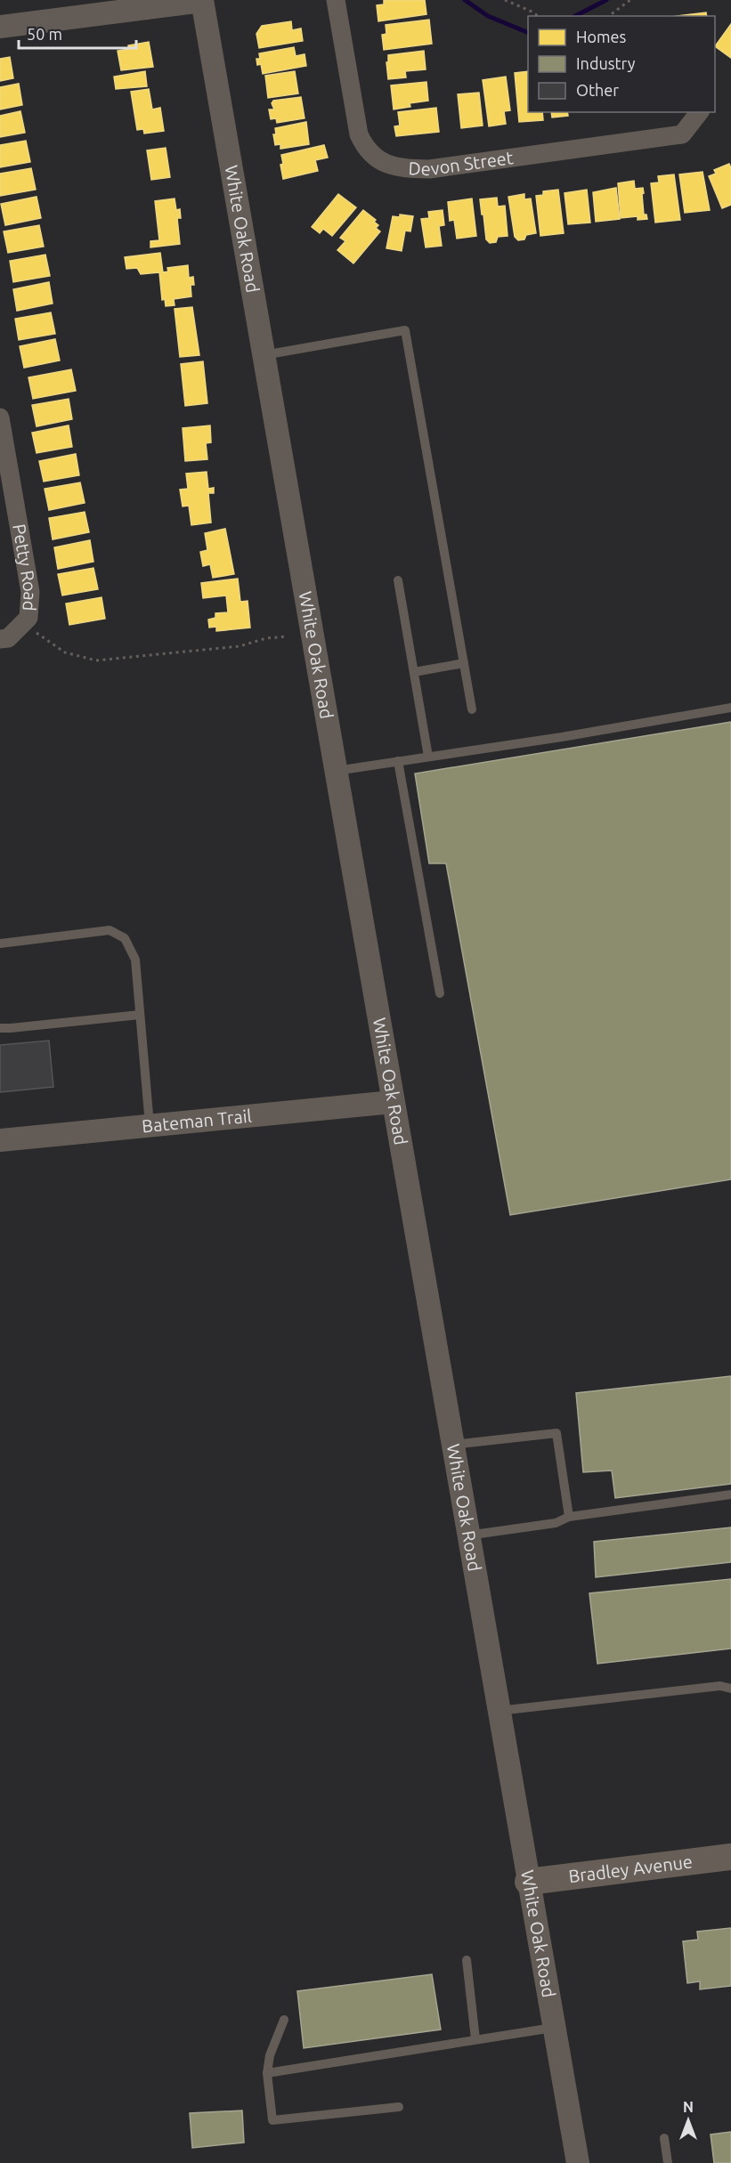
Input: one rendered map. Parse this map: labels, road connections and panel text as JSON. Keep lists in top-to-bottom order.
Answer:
{
  "streets": {
    "main road": ["Bradley Avenue"],
    "street": [
      "Devon Street",
      "White Oak Road",
      "Petty Road",
      "Bateman Trail"
    ]
  },
  "crossings": [
    ["White Oak Road", "Bateman Trail"],
    ["White Oak Road", "Bradley Avenue"]
  ],
  "legend": ["Homes", "Industry", "Other"],
  "scale_bar": "50 m",
  "north": "top"
}
